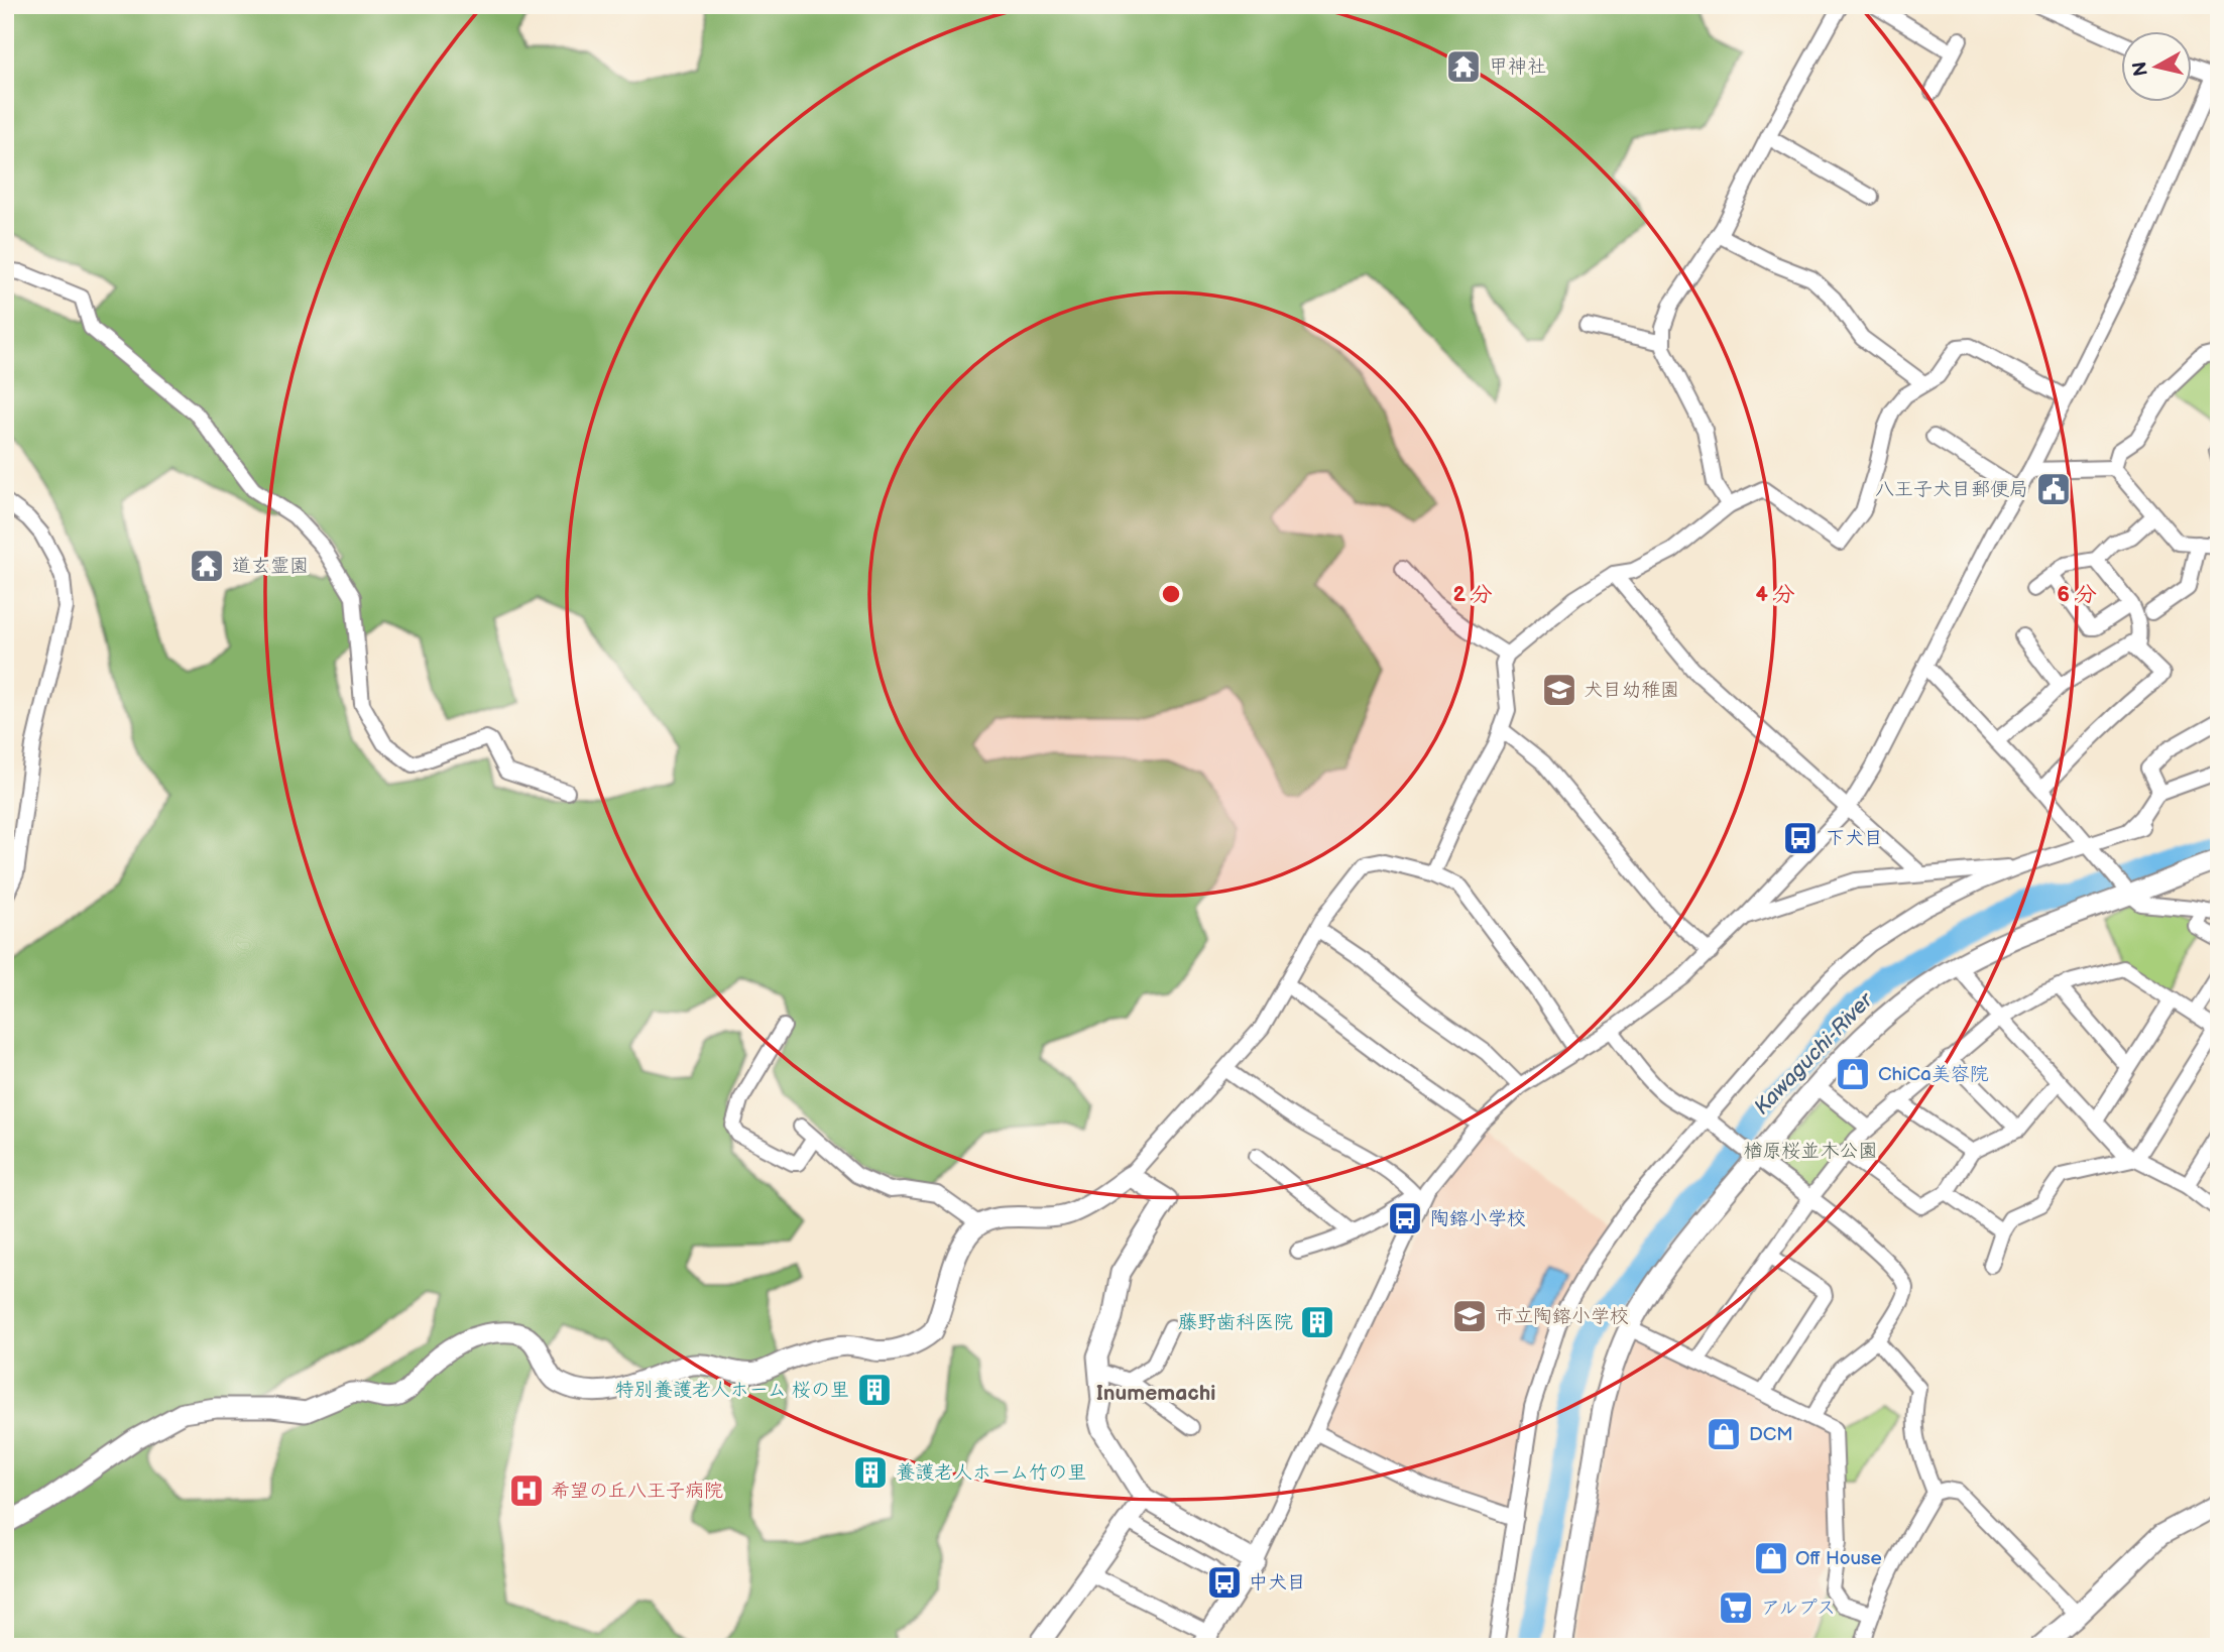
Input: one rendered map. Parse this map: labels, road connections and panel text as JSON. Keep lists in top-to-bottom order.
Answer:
{
  "districts": ["Inumemachi"],
  "water": ["Kawaguchi-River"],
  "parks": ["楢原桜並木公園"],
  "places": {
    "temple": ["甲神社", "道玄霊園"],
    "public building": ["八王子犬目郵便局"],
    "school or university": ["犬目幼稚園", "市立陶鎔小学校"],
    "bus stop": ["下犬目", "陶鎔小学校", "中犬目"],
    "shop": ["ChiCa美容院", "DCM", "Off House"],
    "building": ["藤野歯科医院", "特別養護老人ホーム 桜の里", "養護老人ホーム竹の里"],
    "hospital": ["希望の丘八王子病院"],
    "supermarket": ["アルプス"]
  },
  "north": "left",
  "rings": ["2 分", "4 分", "6 分"]
}
